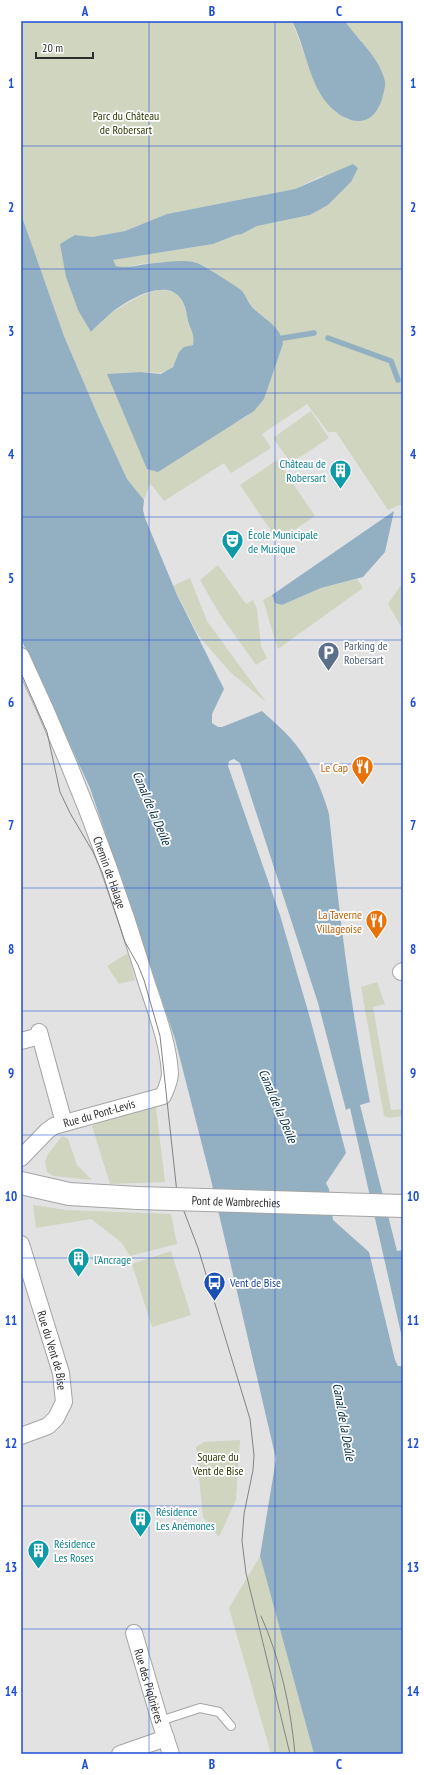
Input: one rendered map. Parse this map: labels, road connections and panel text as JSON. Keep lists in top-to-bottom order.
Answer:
{
  "streets": {
    "street": [
      "Chemin de Halage",
      "Rue du Pont-Levis",
      "Pont de Wambrechies",
      "Rue du Vent de Bise",
      "Rue des Piqûrières"
    ]
  },
  "crossings": [
    ["Chemin de Halage", "Rue du Pont-Levis"]
  ],
  "water": ["Canal de la Deûle"],
  "parks": ["Parc du Château de Robersart", "Square du Vent de Bise"],
  "places": {
    "building": [
      "Château de Robersart",
      "l'Ancrage",
      "Résidence Les Anémones",
      "Résidence Les Roses"
    ],
    "theatre": ["École Municipale de Musique"],
    "parking": ["Parking de Robersart"],
    "restaurant": ["Le Cap", "La Taverne Villageoise"],
    "bus stop": ["Vent de Bise"]
  },
  "scale_bar": "20 m",
  "grid": {
    "columns": ["A", "B", "C"],
    "rows": [
      "1",
      "2",
      "3",
      "4",
      "5",
      "6",
      "7",
      "8",
      "9",
      "10",
      "11",
      "12",
      "13",
      "14"
    ]
  }
}
